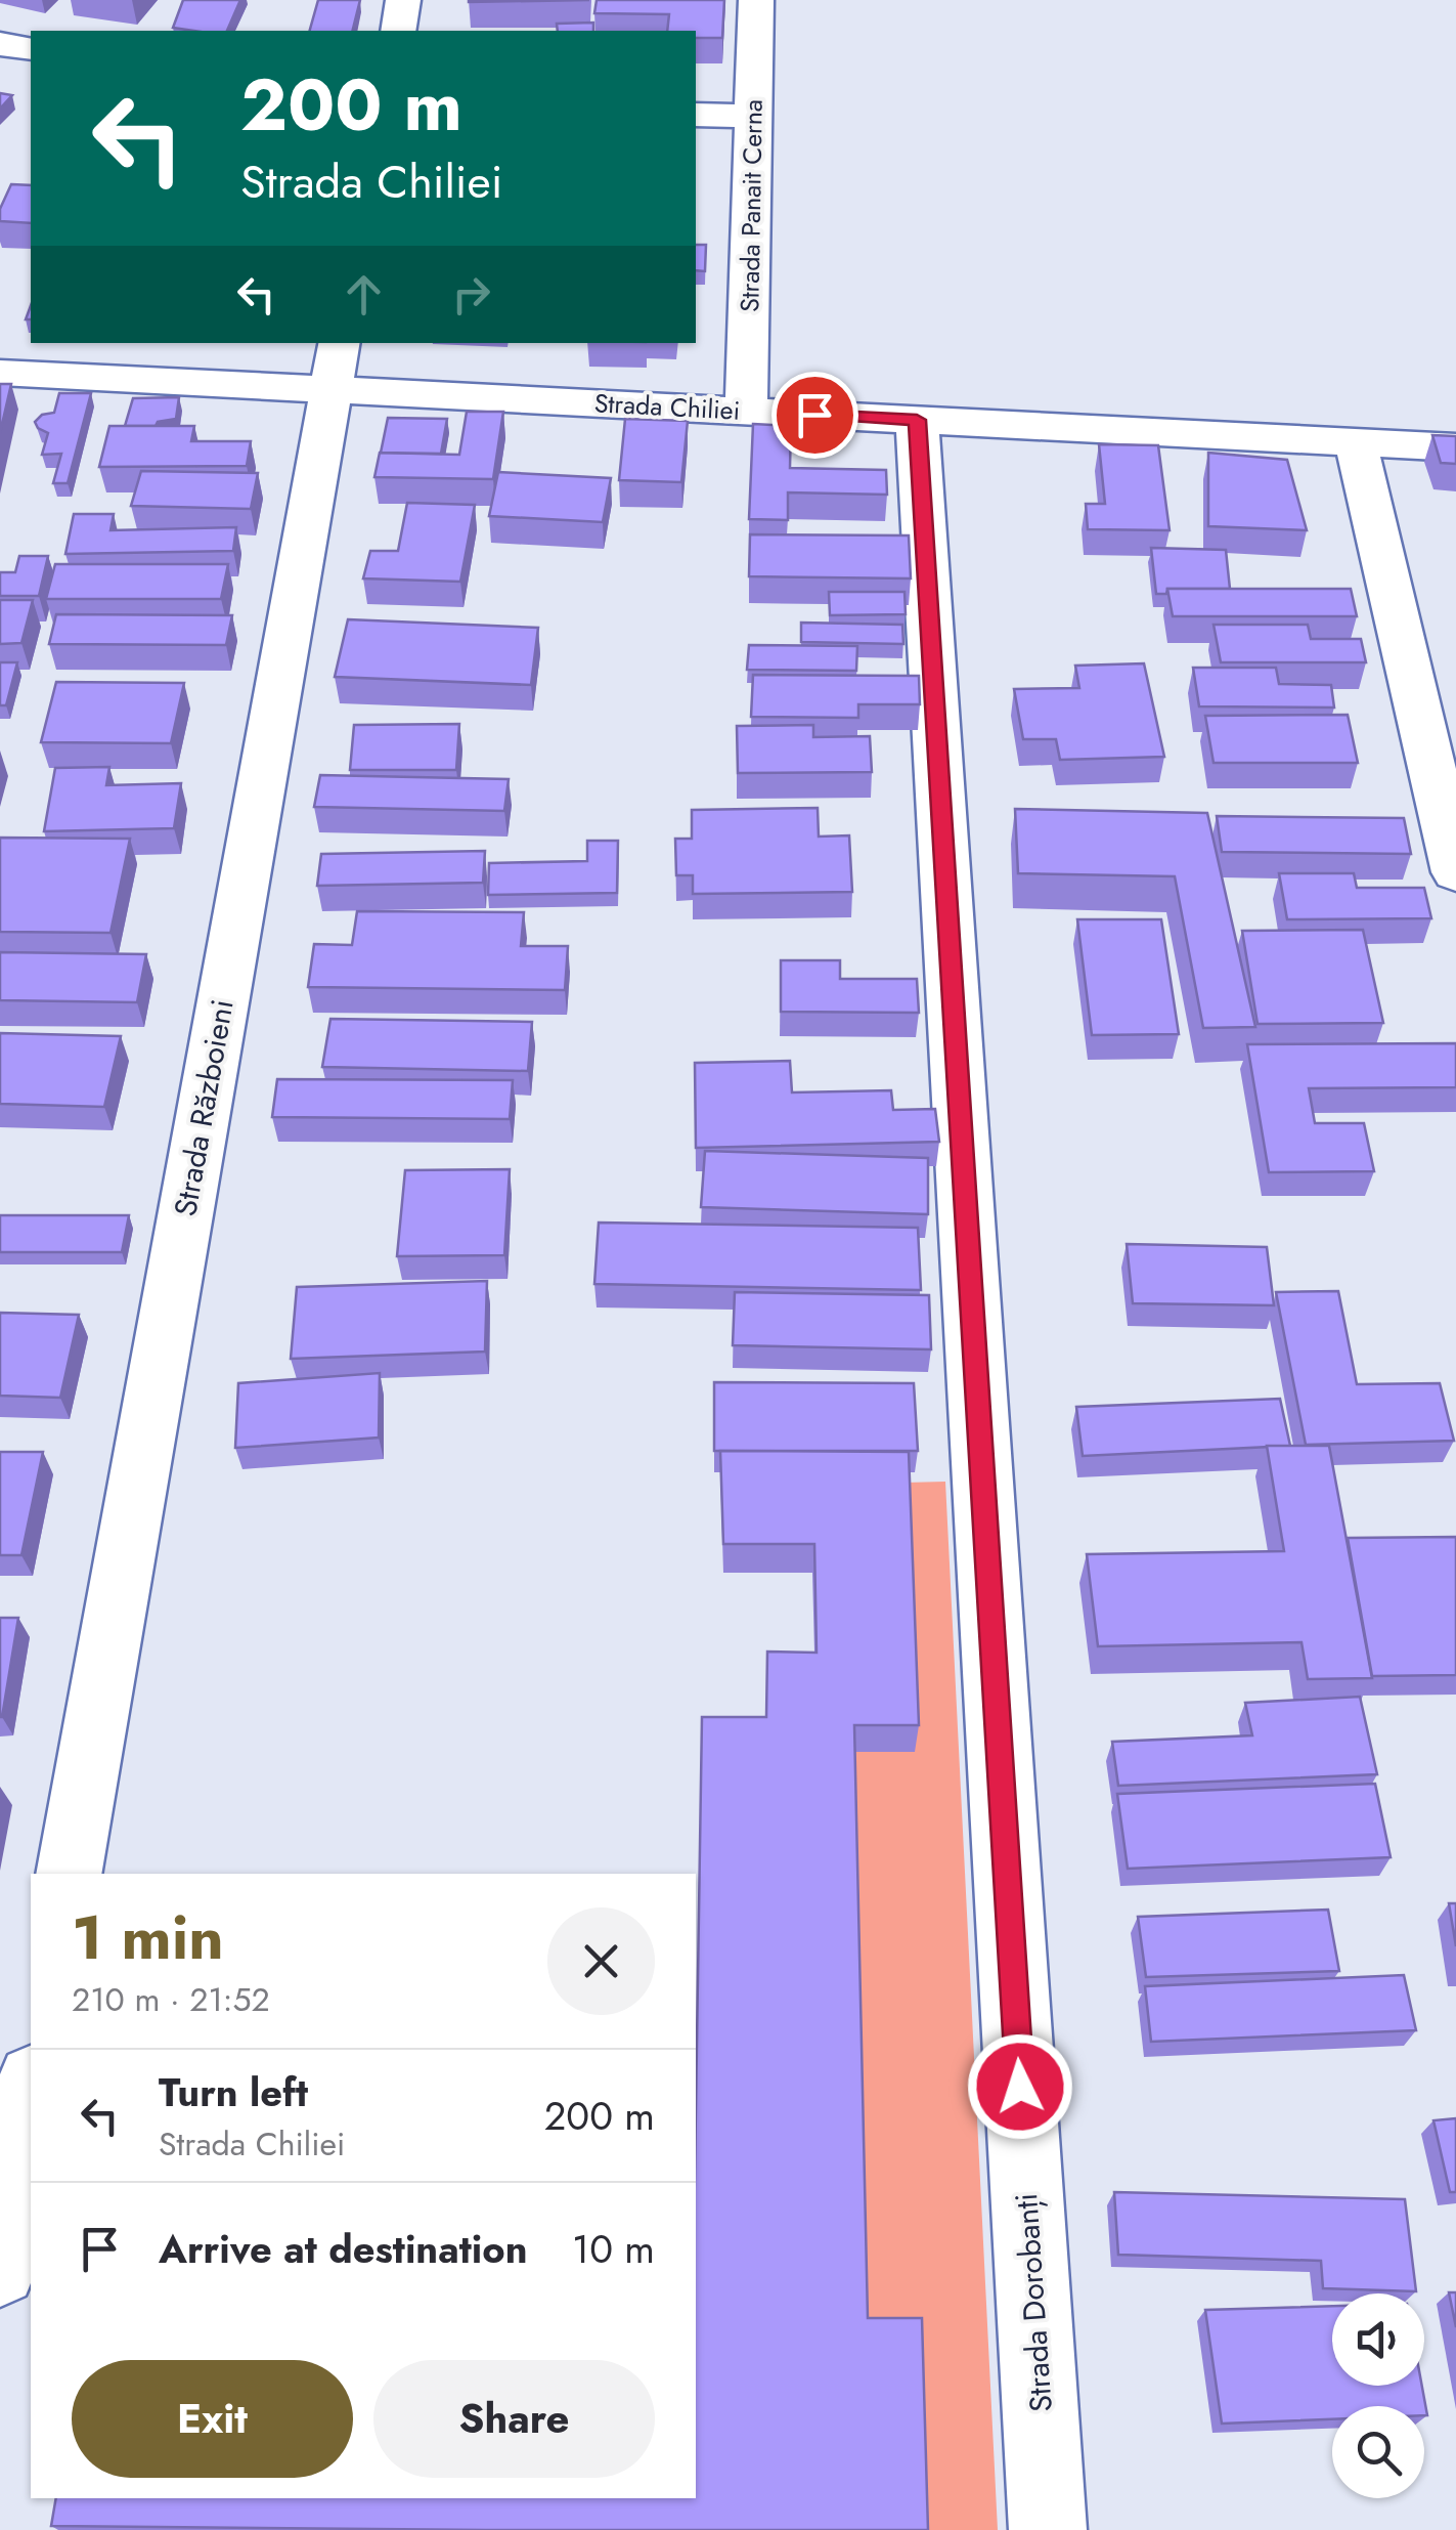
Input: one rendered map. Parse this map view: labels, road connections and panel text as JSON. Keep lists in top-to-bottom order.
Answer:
{
  "streets": {
    "street": [
      "Strada Panait Cerna",
      "Strada Chiliei",
      "Strada Războieni",
      "Strada Dorobanți"
    ]
  },
  "crossings": [
    ["Strada Panait Cerna", "Strada Chiliei"],
    ["Strada Chiliei", "Strada Războieni"],
    ["Strada Chiliei", "Strada Dorobanți"]
  ],
  "page": {
    "turn": ["200 m", "Strada Chiliei"],
    "heading": ["1 min", "210 m · 21:52"],
    "list": [
      {
        "name": "Turn left",
        "note": "Strada Chiliei",
        "value": "200 m"
      },
      {
        "name": "Arrive at destination",
        "value": "10 m"
      }
    ],
    "buttons": ["Exit", "Share"]
  }
}
